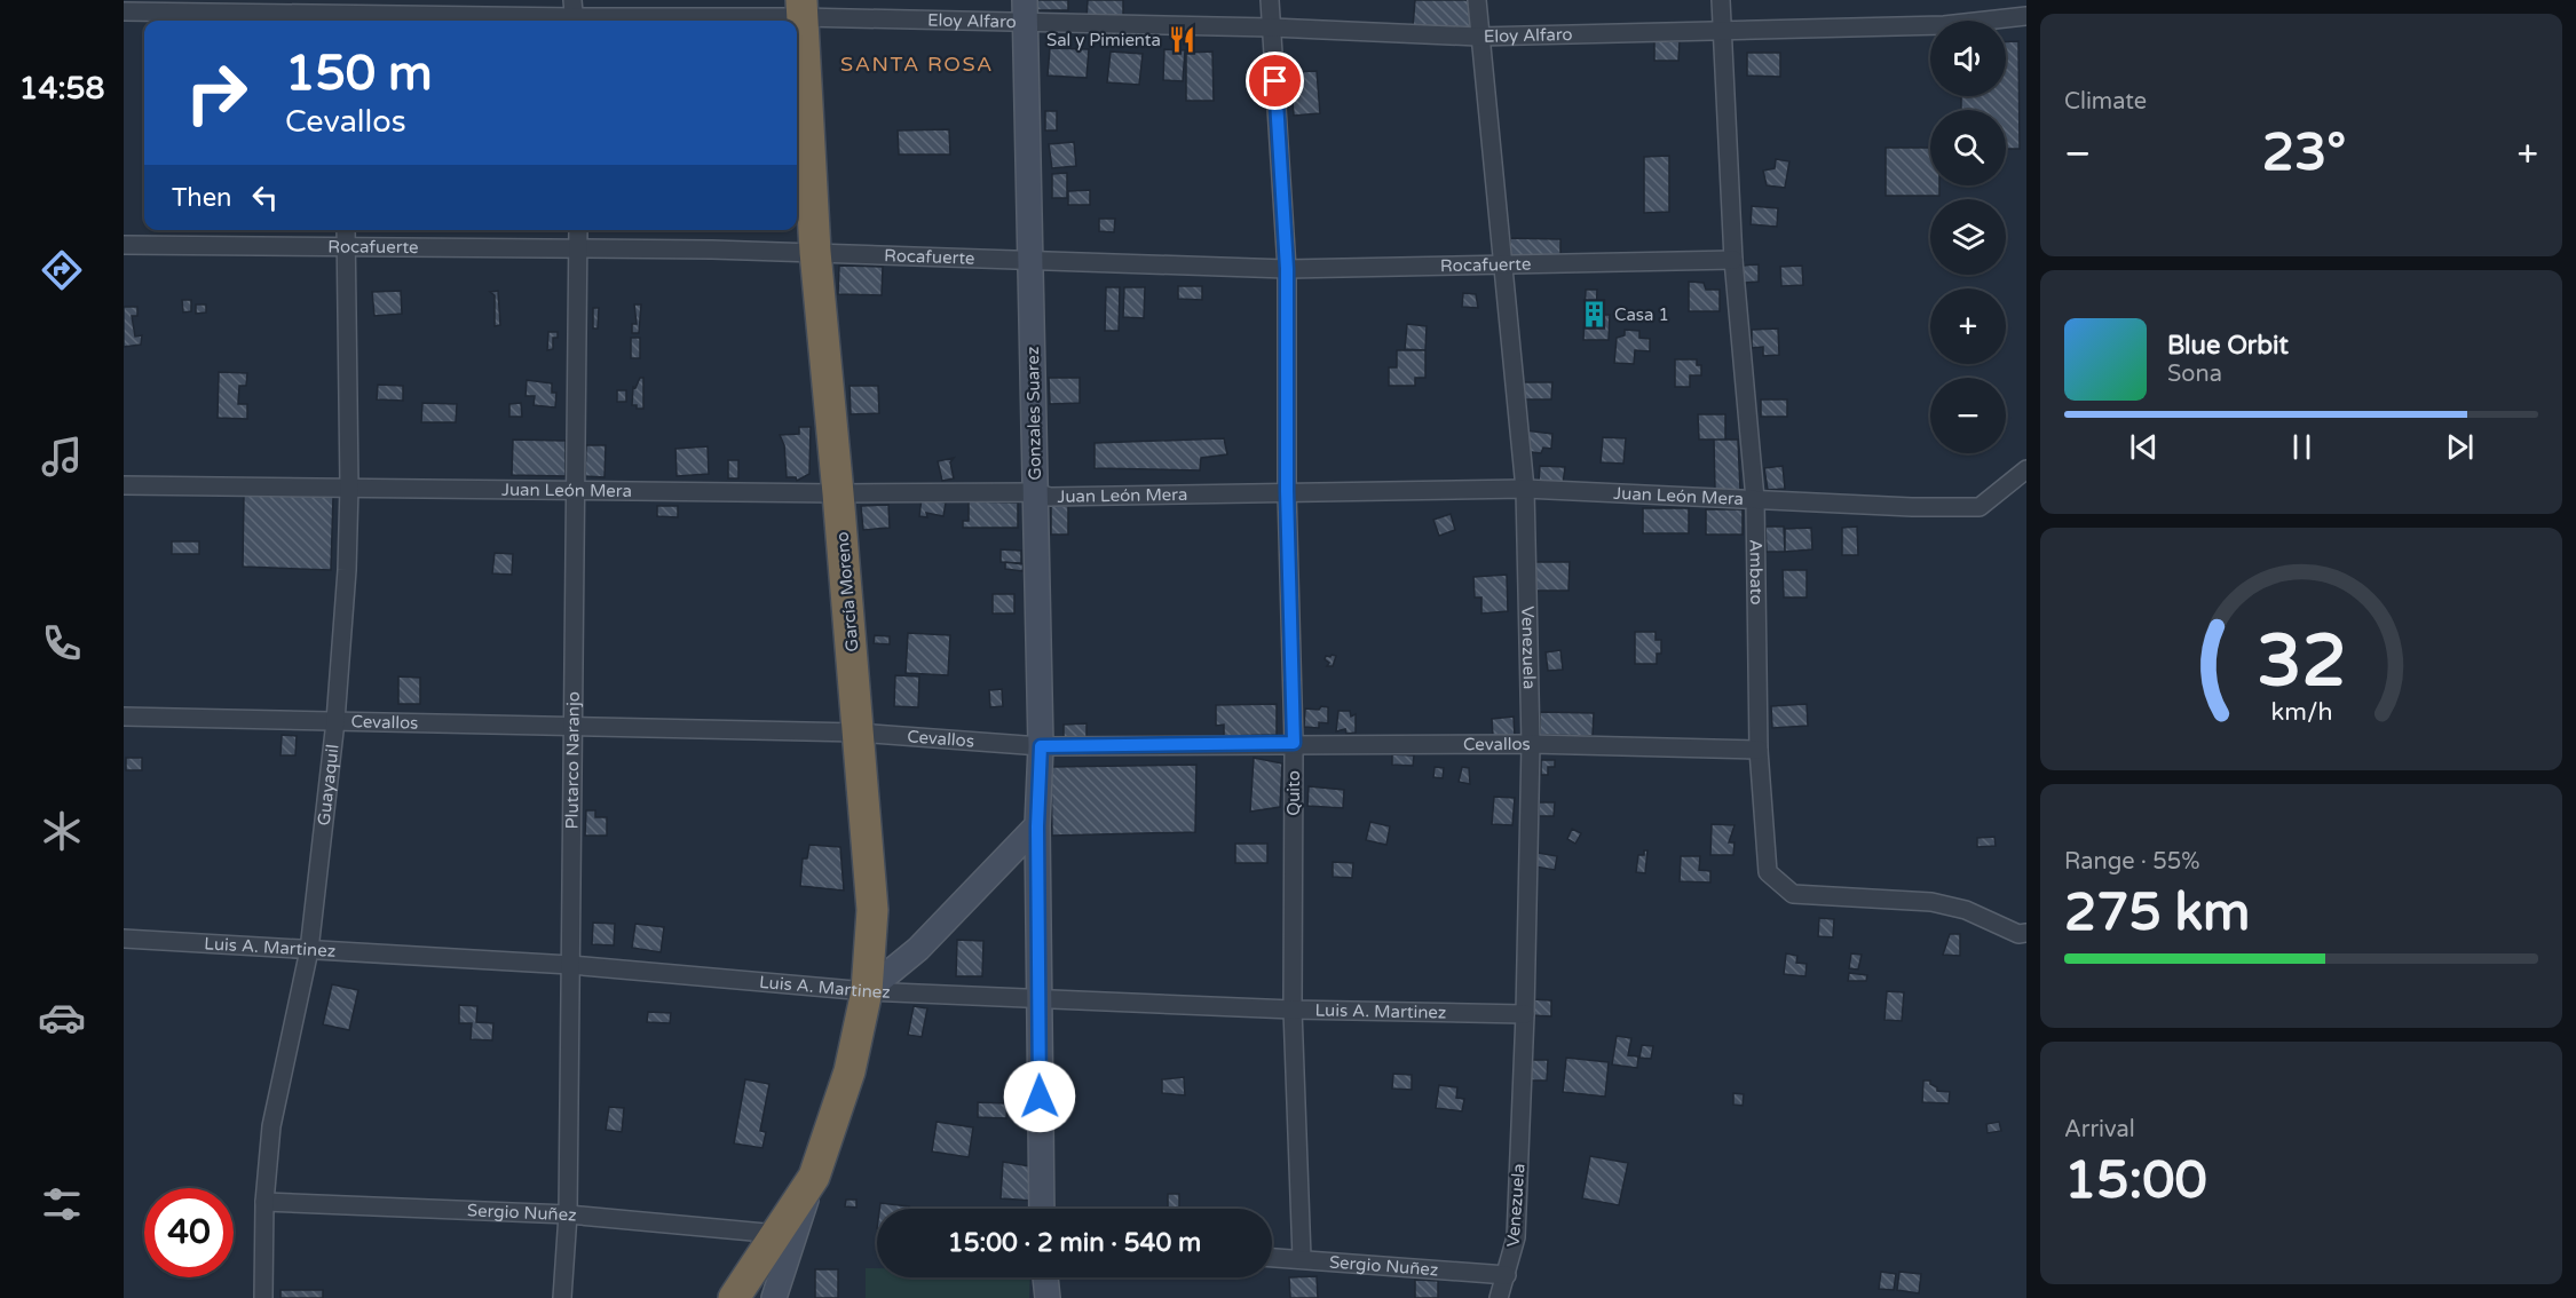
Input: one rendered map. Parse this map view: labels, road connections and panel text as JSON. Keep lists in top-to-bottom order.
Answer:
{
  "streets": {
    "highway": ["García Moreno"],
    "street": [
      "Eloy Alfaro",
      "Rocafuerte",
      "Gonzales Suarez",
      "Juan León Mera",
      "Ambato",
      "Venezuela",
      "Cevallos",
      "Plutarco Naranjo",
      "Guayaquil",
      "Quito",
      "Luis A. Martinez",
      "Sergio Nuñez"
    ]
  },
  "crossings": [
    ["Eloy Alfaro", "Gonzales Suarez"],
    ["Eloy Alfaro", "Ambato"],
    ["Eloy Alfaro", "García Moreno"],
    ["Eloy Alfaro", "Venezuela"],
    ["Eloy Alfaro", "Quito"],
    ["Rocafuerte", "Gonzales Suarez"],
    ["Rocafuerte", "Ambato"],
    ["Rocafuerte", "García Moreno"],
    ["Rocafuerte", "Venezuela"],
    ["Rocafuerte", "Plutarco Naranjo"],
    ["Rocafuerte", "Guayaquil"],
    ["Rocafuerte", "Quito"],
    ["Gonzales Suarez", "Juan León Mera"],
    ["Gonzales Suarez", "Cevallos"],
    ["Gonzales Suarez", "Luis A. Martinez"],
    ["Juan León Mera", "Ambato"],
    ["Juan León Mera", "García Moreno"],
    ["Juan León Mera", "Venezuela"],
    ["Juan León Mera", "Plutarco Naranjo"],
    ["Juan León Mera", "Guayaquil"],
    ["Juan León Mera", "Quito"],
    ["Ambato", "Cevallos"],
    ["García Moreno", "Cevallos"],
    ["García Moreno", "Luis A. Martinez"],
    ["García Moreno", "Sergio Nuñez"],
    ["Venezuela", "Cevallos"],
    ["Venezuela", "Luis A. Martinez"],
    ["Venezuela", "Sergio Nuñez"],
    ["Cevallos", "Plutarco Naranjo"],
    ["Cevallos", "Guayaquil"],
    ["Cevallos", "Quito"],
    ["Plutarco Naranjo", "Luis A. Martinez"],
    ["Plutarco Naranjo", "Sergio Nuñez"],
    ["Guayaquil", "Luis A. Martinez"],
    ["Guayaquil", "Sergio Nuñez"],
    ["Quito", "Luis A. Martinez"],
    ["Quito", "Sergio Nuñez"]
  ],
  "districts": ["SANTA ROSA"],
  "places": {
    "restaurant": ["Sal y Pimienta"],
    "building": ["Casa 1"]
  },
  "page": {
    "tabs": "14:58",
    "tile": [
      "Climate",
      ["Range · 55%", "275 km"],
      ["Arrival", "15:00"]
    ],
    "map_buttons": ["+", "−"],
    "turn": ["150 m", "Cevallos"],
    "heat": ["−", "23°", "+"],
    "then": "Then",
    "song": ["Blue Orbit", "Sona"],
    "limit": "40",
    "trip": "15:00 · 2 min · 540 m",
    "gauge": ["32", "km/h"]
  }
}
